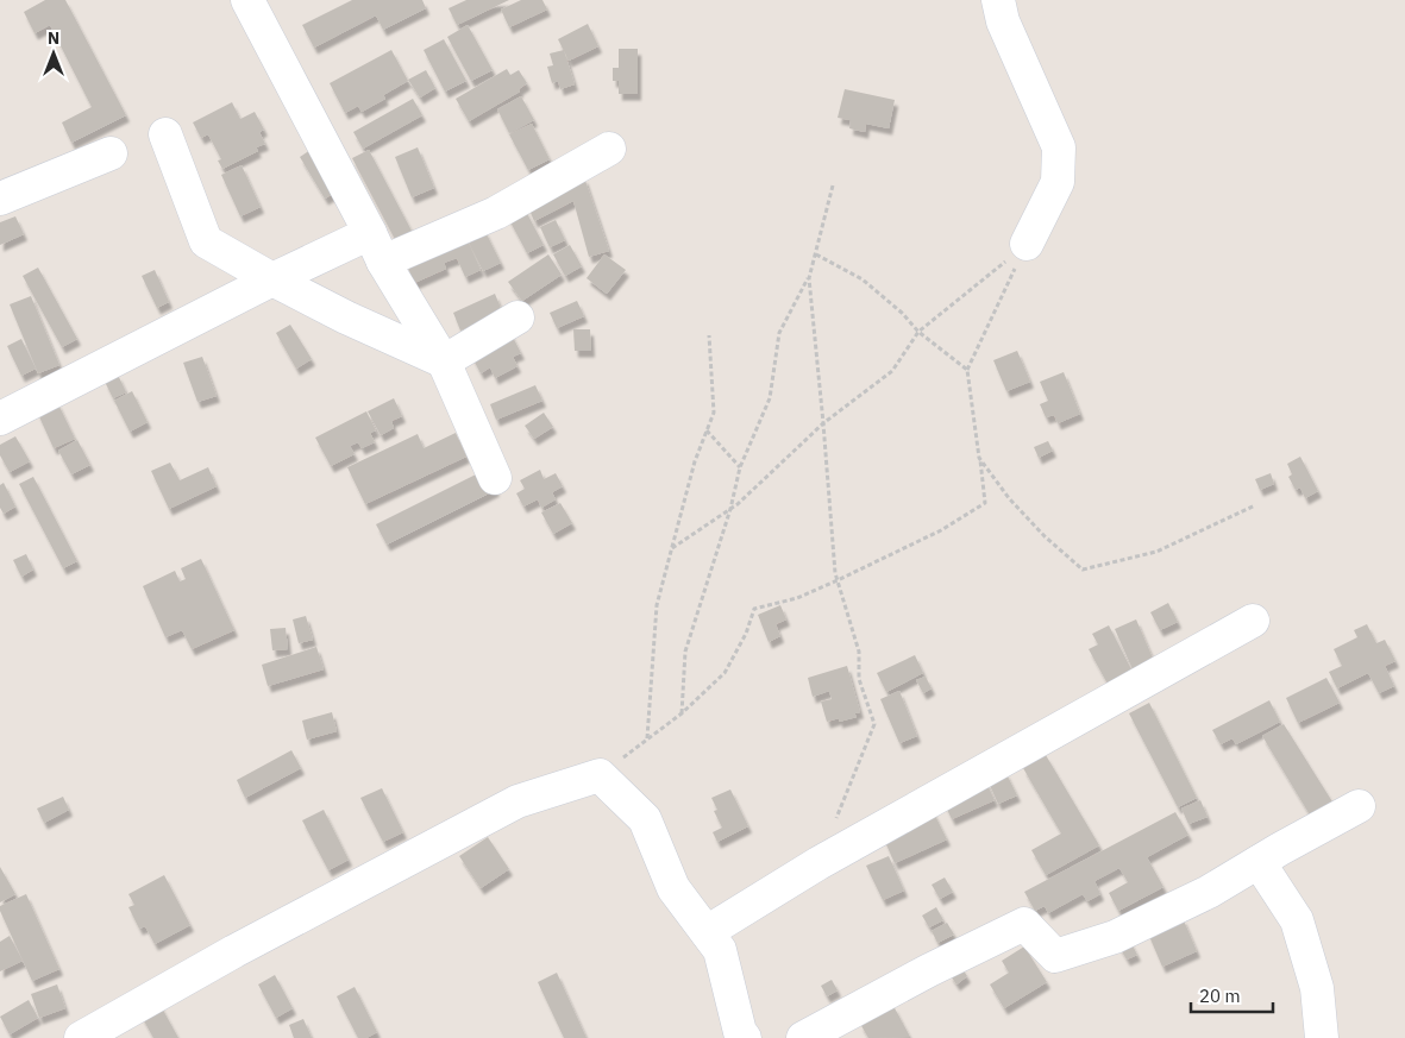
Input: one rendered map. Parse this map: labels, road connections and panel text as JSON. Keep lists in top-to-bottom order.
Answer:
{
  "scale_bar": "20 m",
  "north": "top"
}
